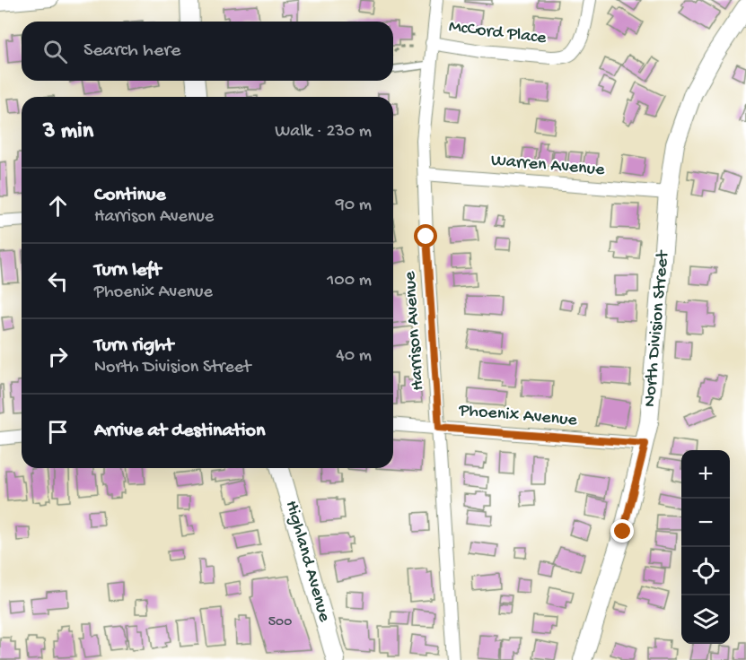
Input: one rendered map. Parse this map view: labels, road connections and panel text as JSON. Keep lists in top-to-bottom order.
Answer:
{
  "streets": {
    "street": [
      "McCord Place",
      "Warren Avenue",
      "North Division Street",
      "Harrison Avenue",
      "Phoenix Avenue",
      "Highland Avenue"
    ]
  },
  "crossings": [
    ["McCord Place", "Harrison Avenue"],
    ["Warren Avenue", "North Division Street"],
    ["Warren Avenue", "Harrison Avenue"],
    ["North Division Street", "Phoenix Avenue"],
    ["Harrison Avenue", "Phoenix Avenue"]
  ],
  "house_numbers": ["500"],
  "page": {
    "search": "Search here",
    "heading": ["3 min", "Walk · 230 m"],
    "list": [
      ["Continue", "Harrison Avenue", "90 m"],
      ["Turn left", "Phoenix Avenue", "100 m"],
      ["Turn right", "North Division Street", "40 m"],
      "Arrive at destination"
    ],
    "map_buttons": ["+", "−"]
  }
}
